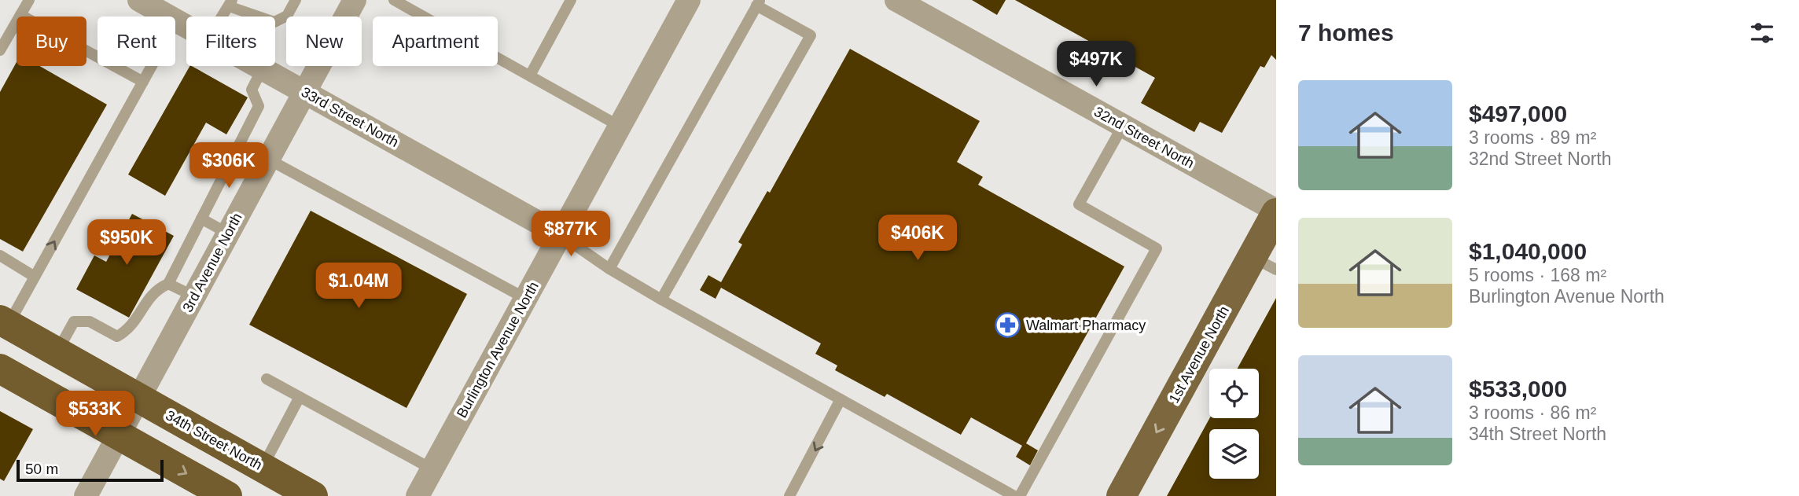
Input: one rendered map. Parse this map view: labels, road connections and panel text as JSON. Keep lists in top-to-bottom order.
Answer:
{
  "streets": {
    "highway": ["34th Street North"],
    "main road": ["1st Avenue North"],
    "street": [
      "33rd Street North",
      "32nd Street North",
      "3rd Avenue North",
      "Burlington Avenue North"
    ]
  },
  "crossings": [
    ["33rd Street North", "3rd Avenue North"],
    ["33rd Street North", "Burlington Avenue North"],
    ["32nd Street North", "1st Avenue North"],
    ["3rd Avenue North", "34th Street North"]
  ],
  "one_way": ["1st Avenue North"],
  "places": {
    "pharmacy": ["Walmart Pharmacy"]
  },
  "scale_bar": "50 m",
  "page": {
    "heading": "7 homes",
    "chip": [
      "Buy",
      "Rent",
      "Filters",
      "New",
      "Apartment"
    ],
    "price": [
      "$497K",
      "$306K",
      "$877K",
      "$406K",
      "$950K",
      "$1.04M",
      "$533K"
    ],
    "list": [
      {
        "name": "$497,000",
        "note": "3 rooms · 89 m² · 32nd Street North"
      },
      {
        "name": "$1,040,000",
        "note": "5 rooms · 168 m² · Burlington Avenue North"
      },
      {
        "name": "$533,000",
        "note": "3 rooms · 86 m² · 34th Street North"
      }
    ],
    "scale": "50 m"
  }
}
